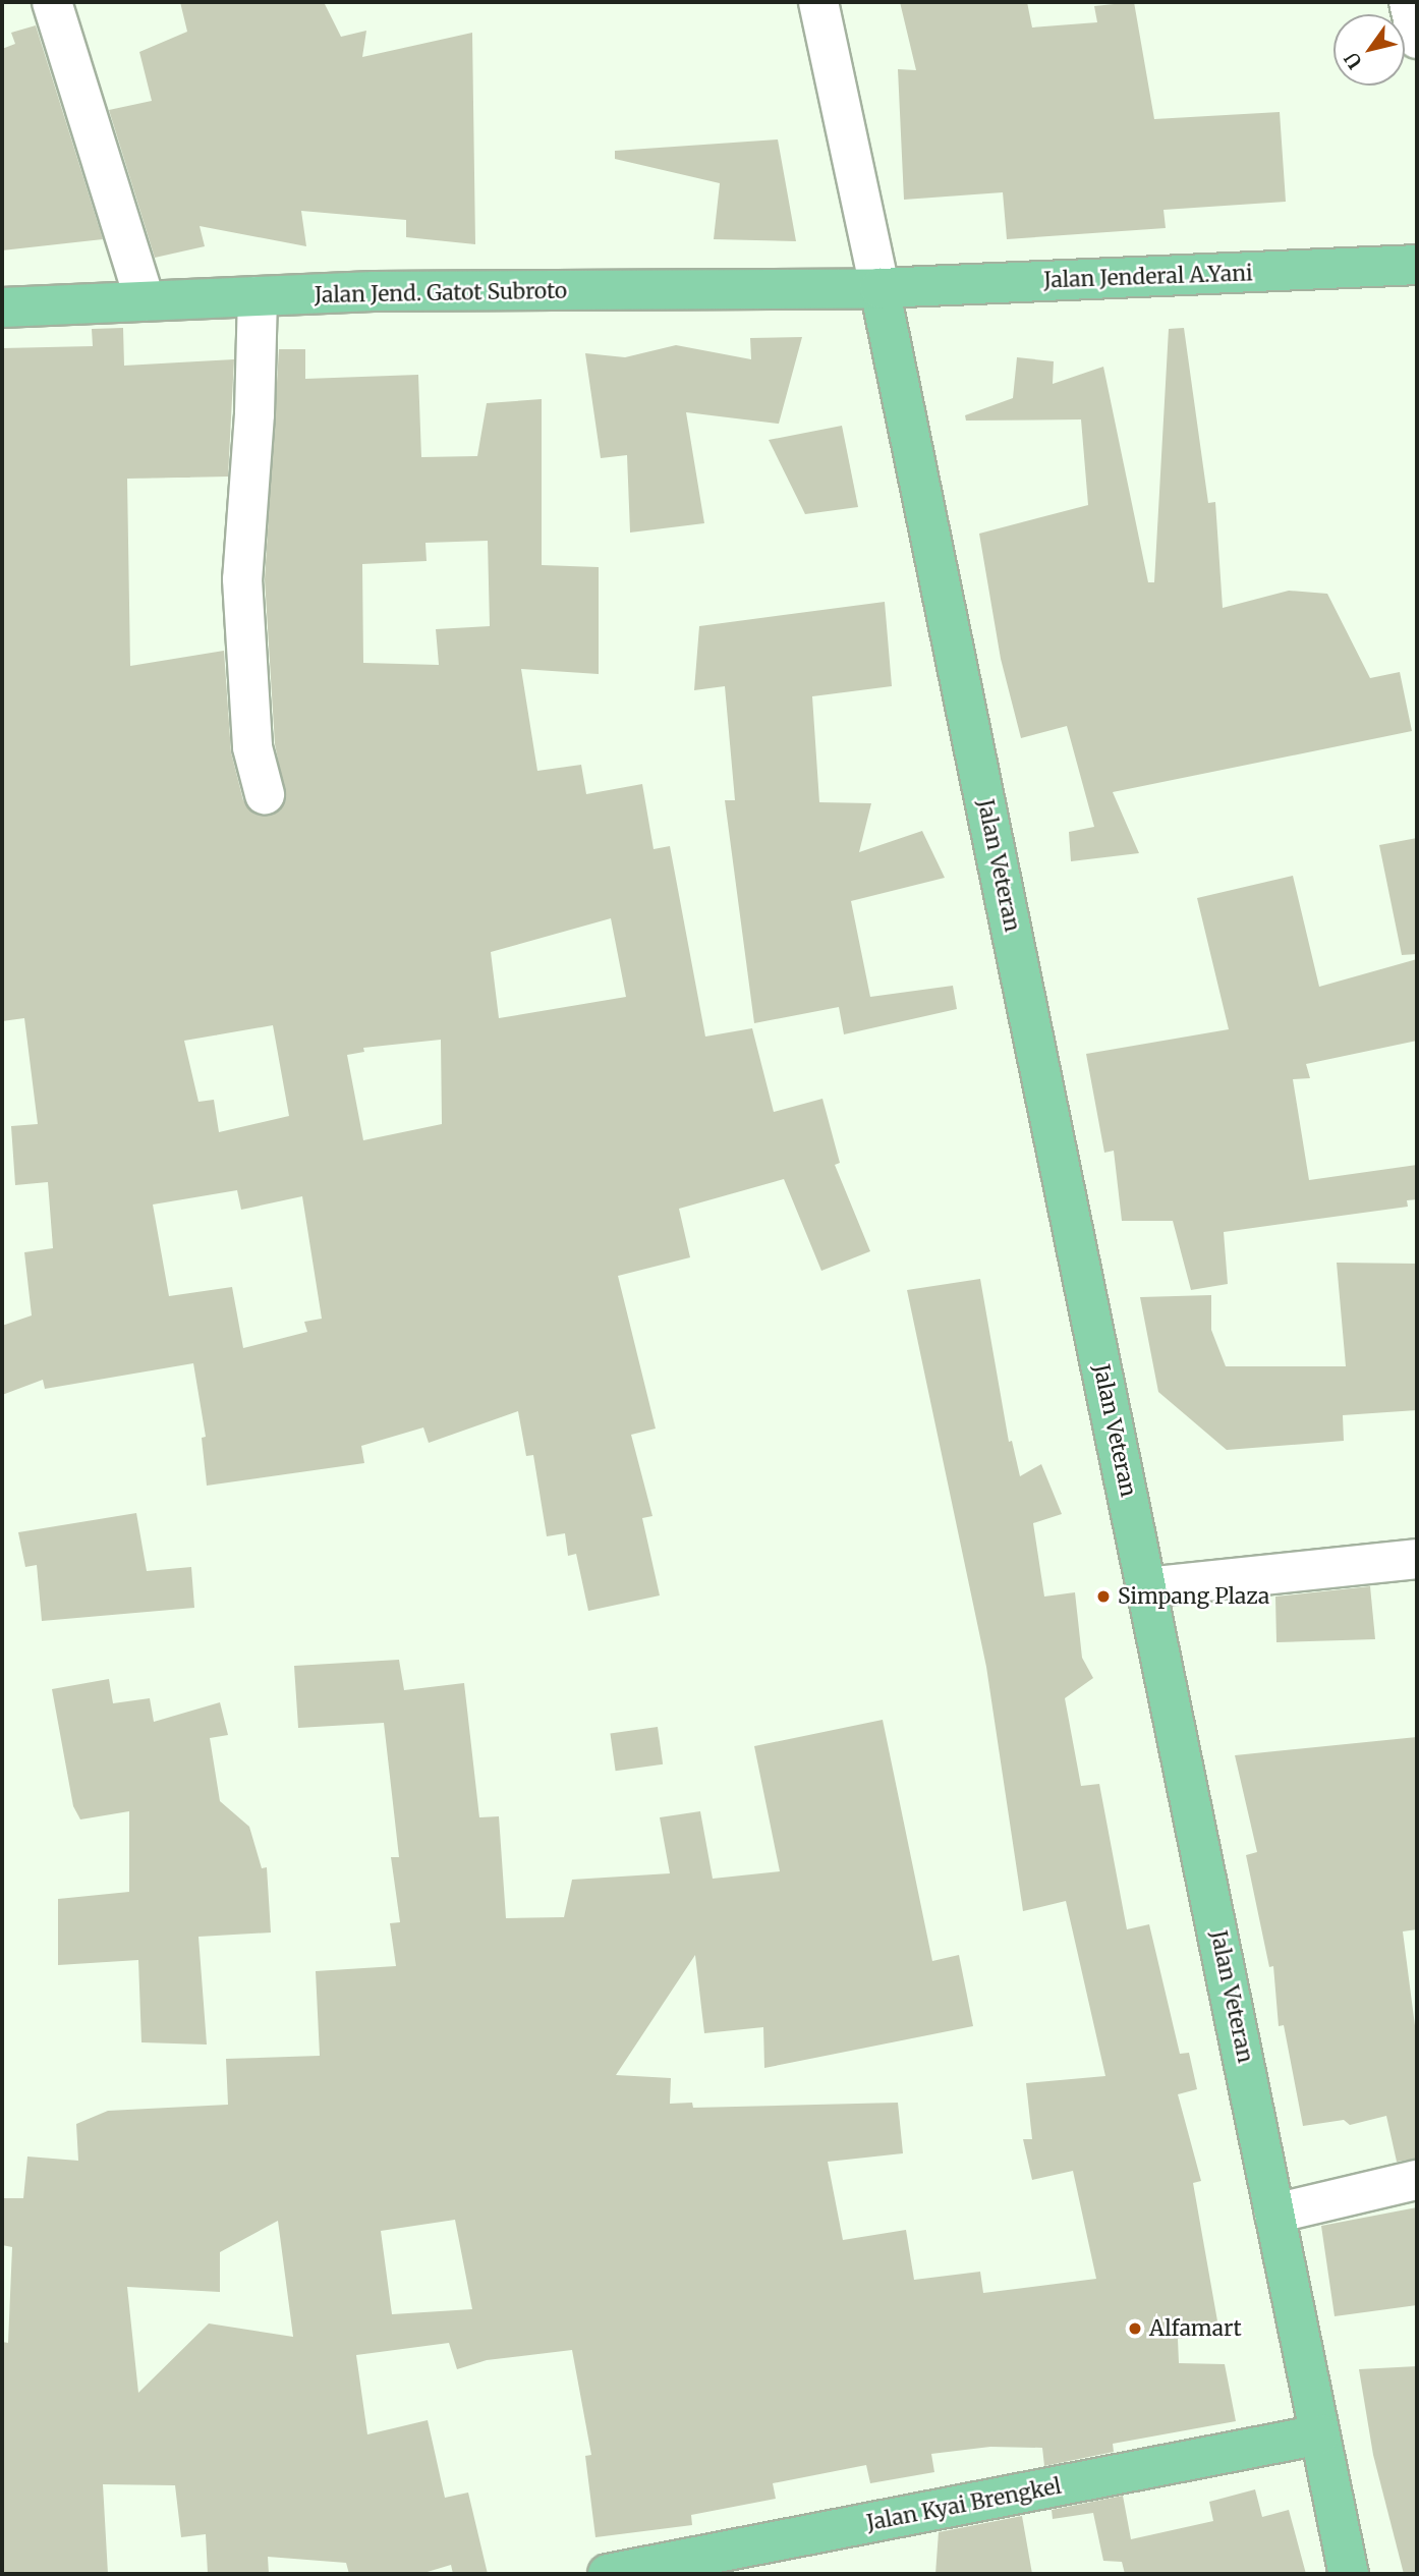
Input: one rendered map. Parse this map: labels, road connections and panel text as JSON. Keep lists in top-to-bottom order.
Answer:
{
  "streets": {
    "main road": [
      "Jalan Jenderal A.Yani",
      "Jalan Jend. Gatot Subroto",
      "Jalan Veteran",
      "Jalan Kyai Brengkel"
    ]
  },
  "crossings": [
    ["Jalan Jenderal A.Yani", "Jalan Jend. Gatot Subroto"],
    ["Jalan Jenderal A.Yani", "Jalan Veteran"],
    ["Jalan Jend. Gatot Subroto", "Jalan Veteran"],
    ["Jalan Veteran", "Jalan Kyai Brengkel"]
  ],
  "places": ["Simpang Plaza", "Alfamart"],
  "north": "bottom left"
}
